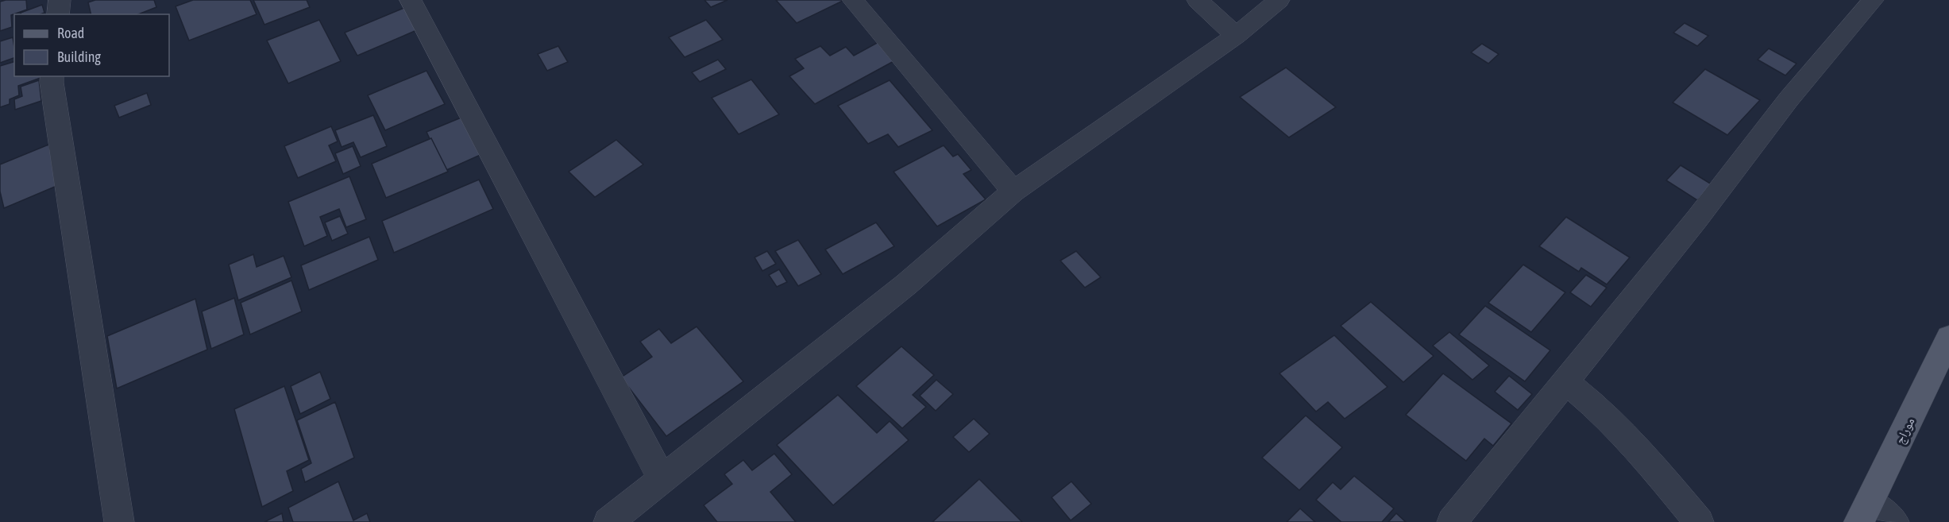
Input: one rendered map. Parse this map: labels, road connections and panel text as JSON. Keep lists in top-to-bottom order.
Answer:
{
  "streets": {
    "main road": ["موراج"]
  },
  "legend": ["Road", "Building"]
}
